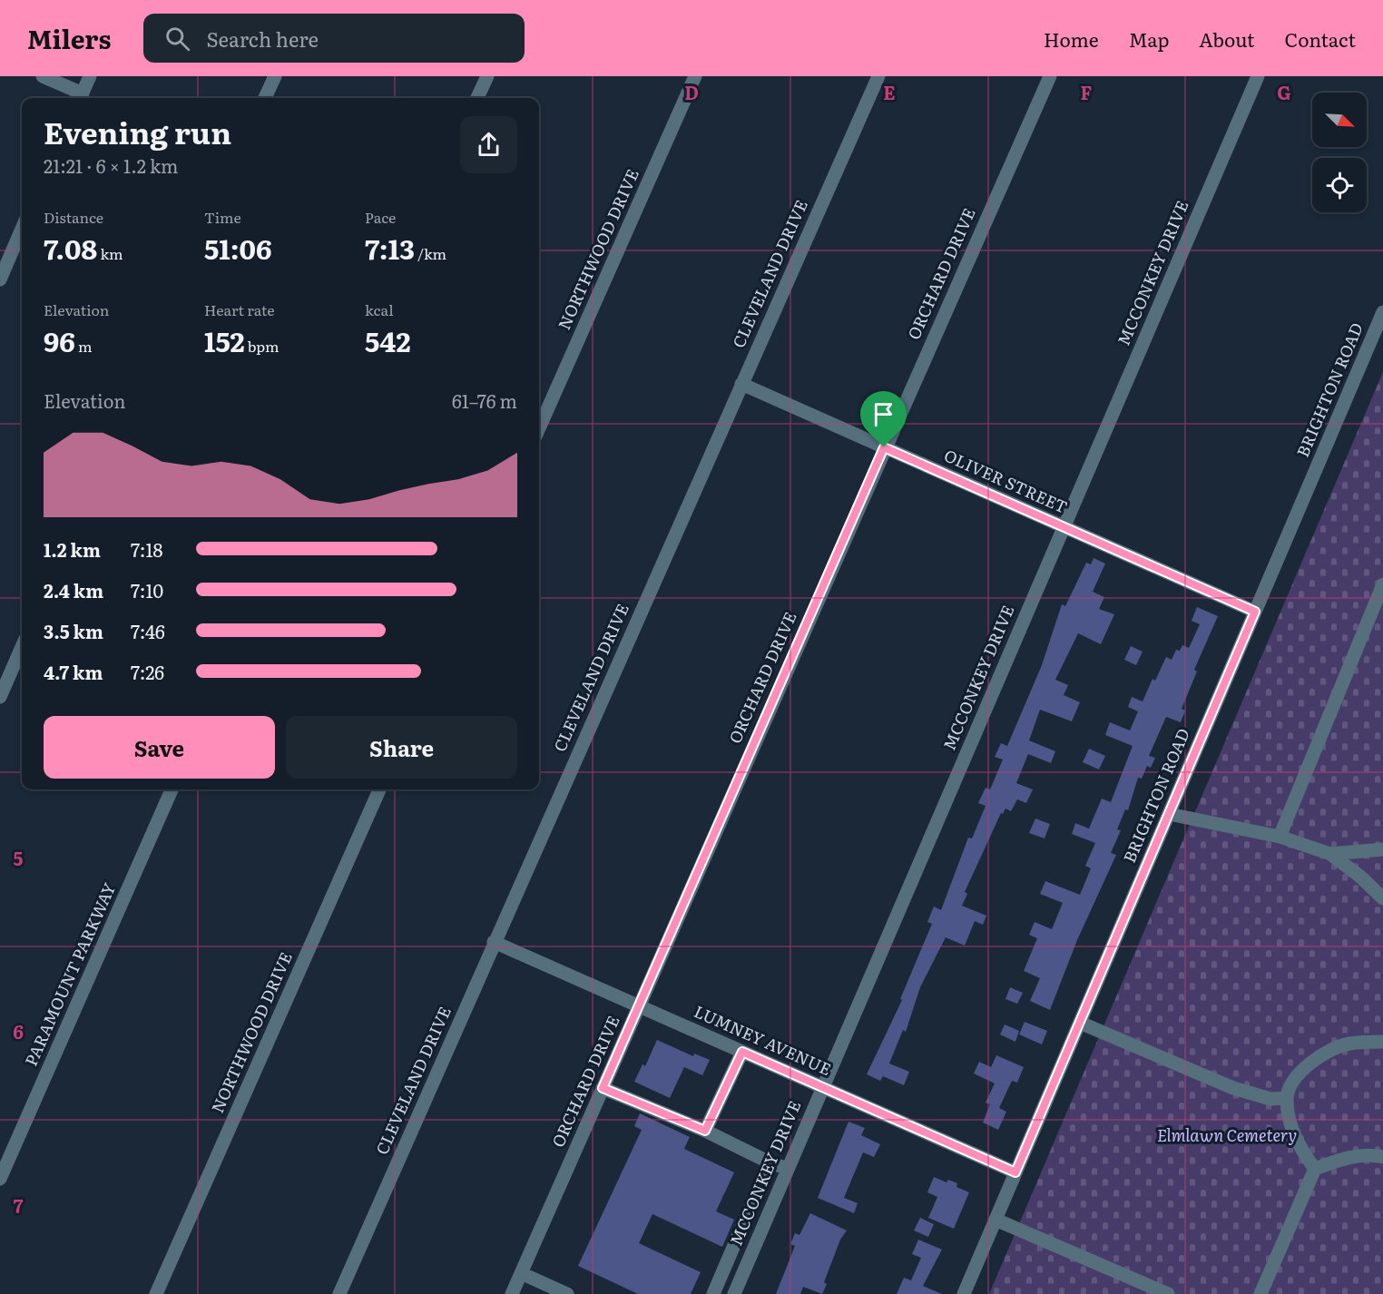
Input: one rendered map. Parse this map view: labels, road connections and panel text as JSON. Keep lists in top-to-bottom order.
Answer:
{
  "streets": {
    "street": [
      "NORTHWOOD DRIVE",
      "MCCONKEY DRIVE",
      "CLEVELAND DRIVE",
      "ORCHARD DRIVE",
      "BRIGHTON ROAD",
      "OLIVER STREET",
      "PARAMOUNT PARKWAY",
      "LUMNEY AVENUE"
    ]
  },
  "crossings": [
    ["MCCONKEY DRIVE", "OLIVER STREET"],
    ["MCCONKEY DRIVE", "LUMNEY AVENUE"],
    ["CLEVELAND DRIVE", "OLIVER STREET"],
    ["CLEVELAND DRIVE", "LUMNEY AVENUE"],
    ["ORCHARD DRIVE", "OLIVER STREET"],
    ["ORCHARD DRIVE", "LUMNEY AVENUE"],
    ["BRIGHTON ROAD", "OLIVER STREET"],
    ["BRIGHTON ROAD", "LUMNEY AVENUE"]
  ],
  "parks": ["Elmlawn Cemetery"],
  "north": "bottom right",
  "page": {
    "header": "Milers",
    "search": "Search here",
    "nav": [
      "Home",
      "Map",
      "About",
      "Contact"
    ],
    "heading": ["Evening run", "21:21 · 6 × 1.2 km"],
    "stats": [
      ["Distance", "7.08 km"],
      ["Time", "51:06"],
      ["Pace", "7:13 /km"],
      ["Elevation", "96 m"],
      ["Heart rate", "152 bpm"],
      ["kcal", "542"]
    ],
    "chart": ["Elevation", "61–76 m"],
    "list": [
      {
        "name": "1.2 km",
        "note": "7:18"
      },
      {
        "name": "2.4 km",
        "note": "7:10"
      },
      {
        "name": "3.5 km",
        "note": "7:46"
      },
      {
        "name": "4.7 km",
        "note": "7:26"
      }
    ],
    "buttons": ["Save", "Share"]
  },
  "grid": {
    "columns": [
      "D",
      "E",
      "F",
      "G"
    ],
    "rows": ["5", "6", "7"]
  }
}
